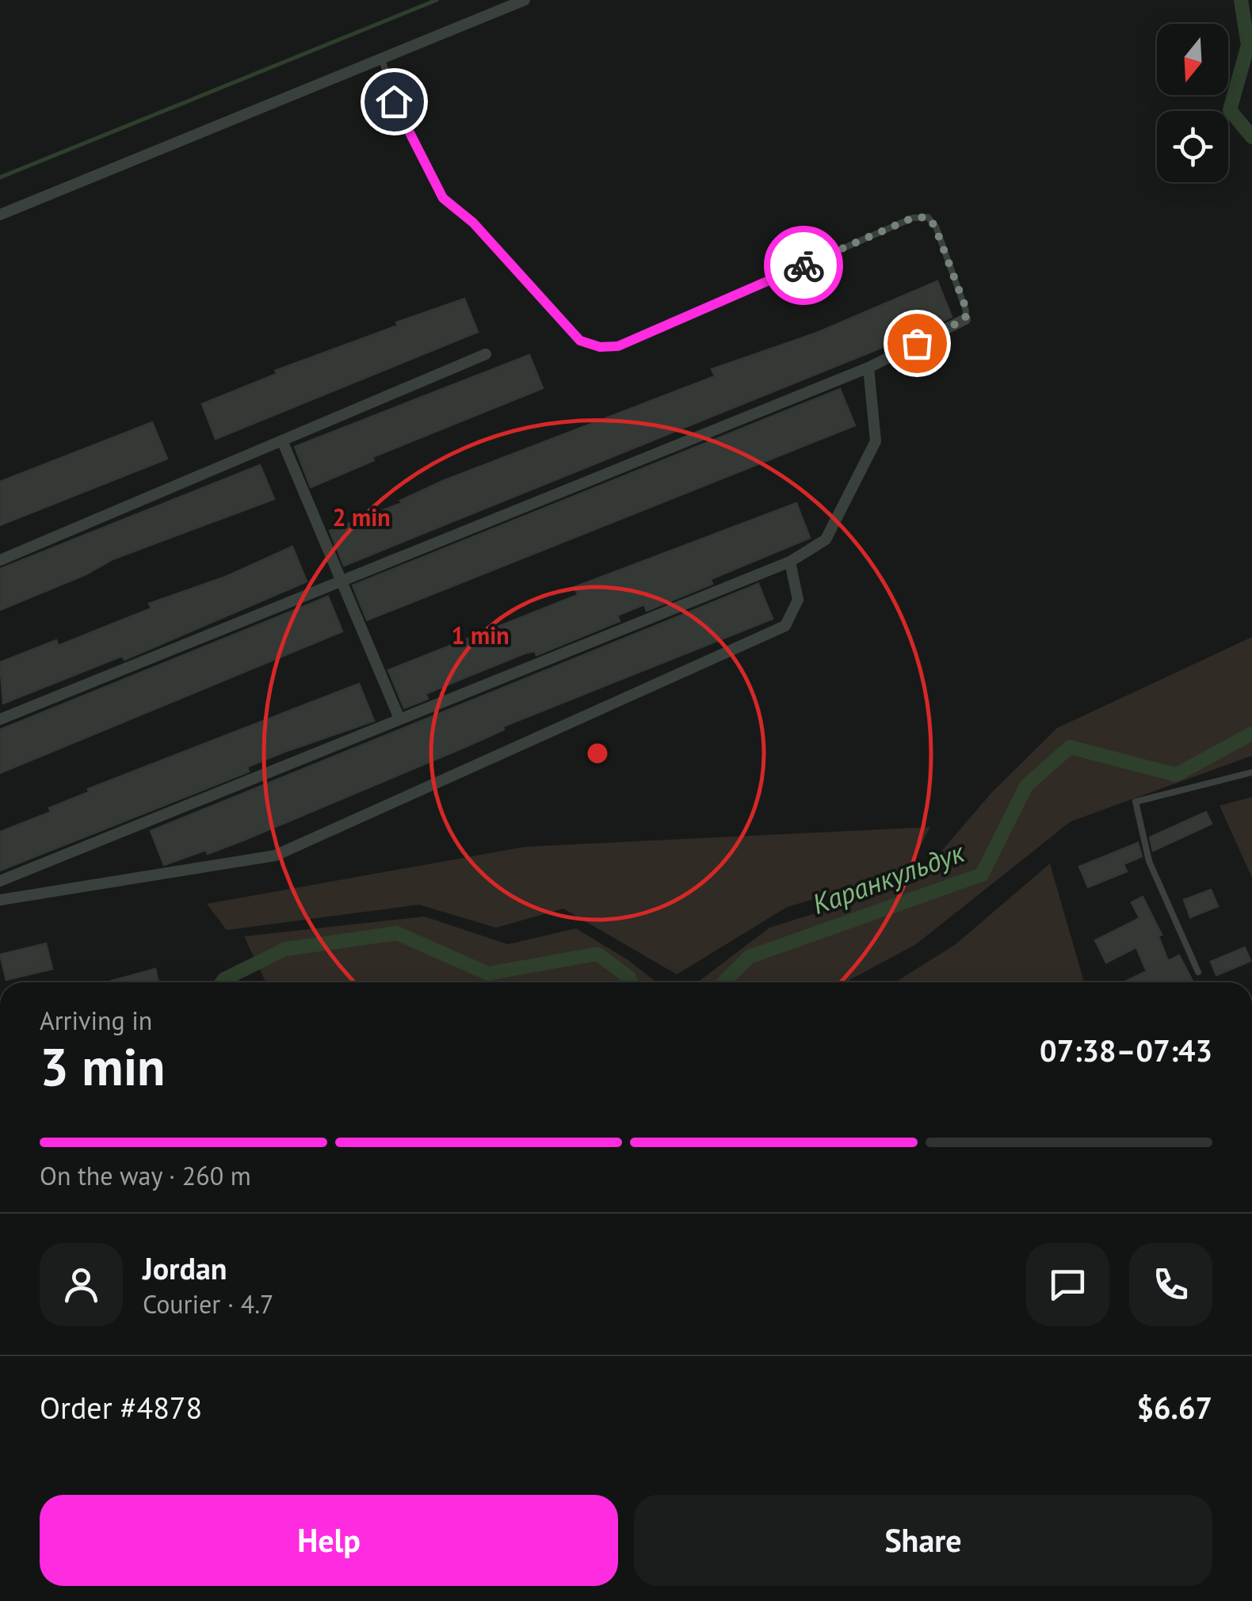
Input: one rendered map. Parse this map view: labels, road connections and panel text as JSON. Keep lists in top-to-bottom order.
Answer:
{
  "water": ["Каранкульдук"],
  "north": "bottom",
  "page": {
    "heading": ["3 min", "Arriving in", "07:38–07:43"],
    "panel": [
      "Jordan",
      "Courier · 4.7",
      "Order #4878",
      "$6.67"
    ],
    "bar": "On the way · 260 m",
    "buttons": ["Help", "Share"]
  },
  "rings": ["2 min", "1 min"]
}
